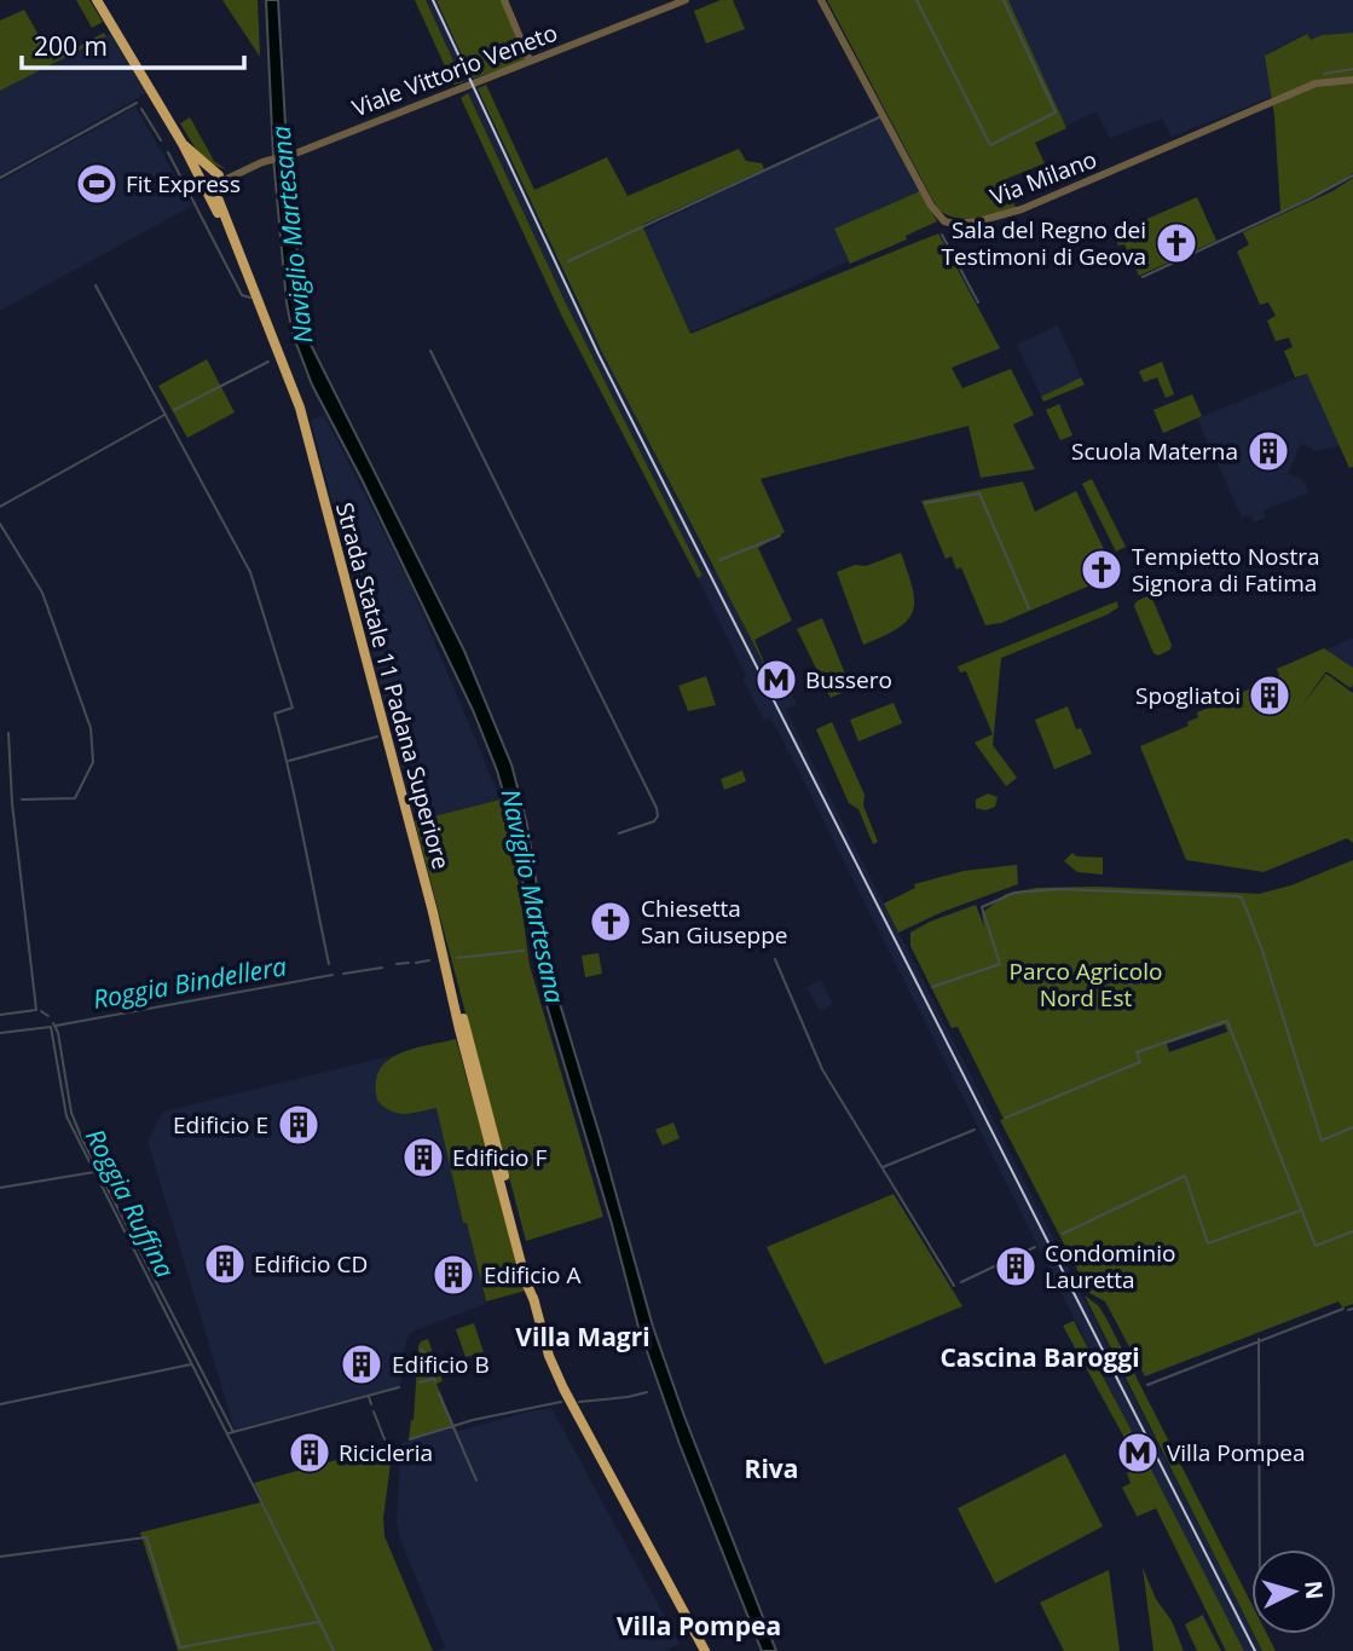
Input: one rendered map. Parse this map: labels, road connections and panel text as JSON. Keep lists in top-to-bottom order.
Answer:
{
  "streets": {
    "main road": ["Strada Statale 11 Padana Superiore"],
    "street": ["Viale Vittorio Veneto", "Via Milano"]
  },
  "crossings": [
    ["Viale Vittorio Veneto", "Strada Statale 11 Padana Superiore"]
  ],
  "districts": [
    "Villa Magri",
    "Cascina Baroggi",
    "Riva",
    "Villa Pompea"
  ],
  "water": ["Naviglio Martesana", "Roggia Bindellera", "Roggia Ruffina"],
  "parks": ["Parco Agricolo Nord Est"],
  "places": {
    "sports": ["Fit Express"],
    "church": ["Sala del Regno dei Testimoni di Geova", "Tempietto Nostra Signora di Fatima", "Chiesetta San Giuseppe"],
    "building": [
      "Scuola Materna",
      "Spogliatoi",
      "Edificio E",
      "Edificio F",
      "Edificio CD",
      "Condominio Lauretta",
      "Edificio A",
      "Edificio B",
      "Ricicleria"
    ],
    "metro station": ["Bussero", "Villa Pompea"]
  },
  "scale_bar": "200 m",
  "north": "right"
}
